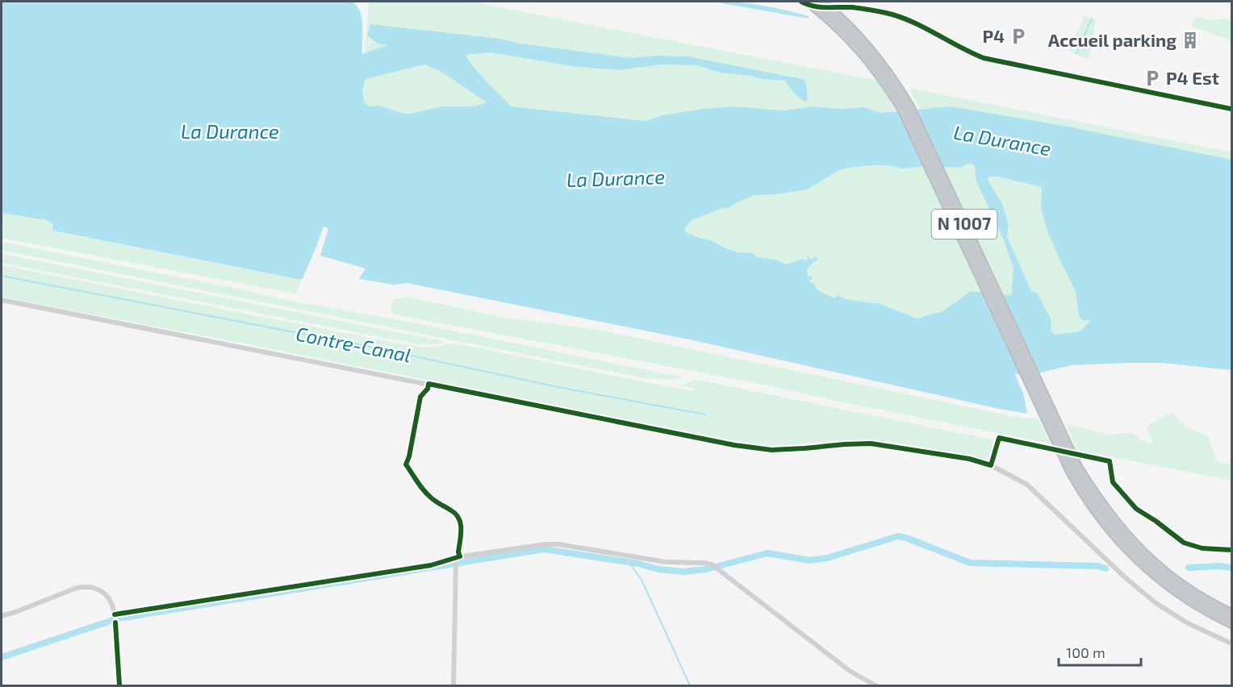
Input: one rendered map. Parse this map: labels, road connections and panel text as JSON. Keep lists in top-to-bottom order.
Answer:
{
  "streets": {
    "highway": ["N 1007"]
  },
  "water": ["La Durance", "Contre-Canal"],
  "places": {
    "parking": ["P4", "P4 Est"],
    "building": ["Accueil parking"]
  },
  "scale_bar": "100 m"
}
